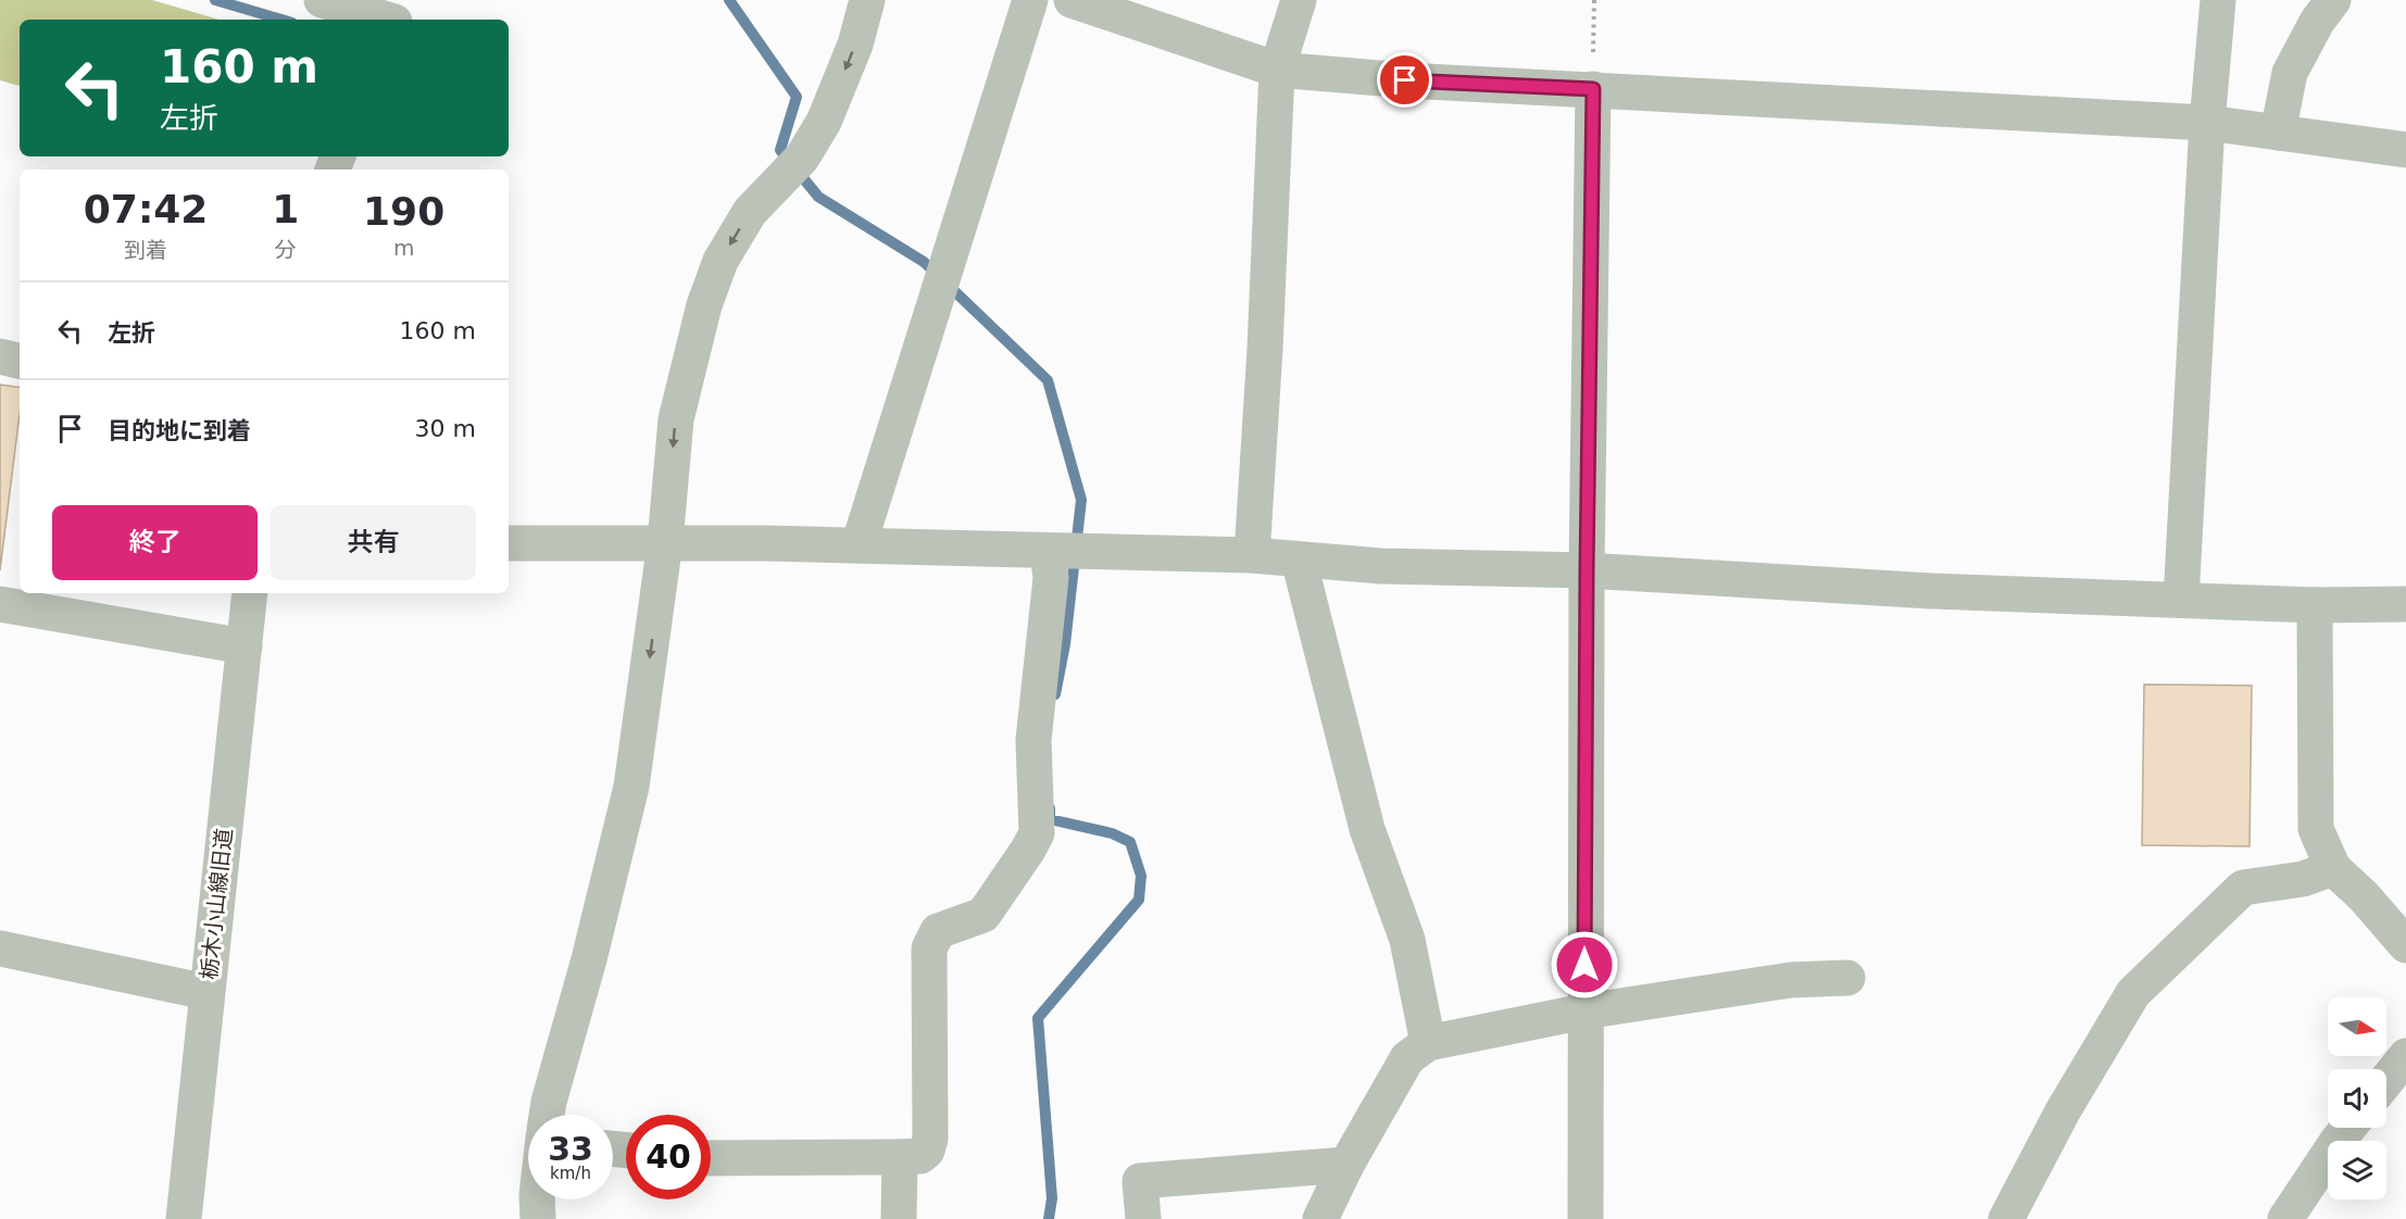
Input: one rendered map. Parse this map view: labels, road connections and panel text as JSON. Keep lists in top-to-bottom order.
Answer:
{
  "streets": {
    "street": ["栃木小山線旧道"]
  },
  "north": "right",
  "page": {
    "turn": ["160 m", "左折"],
    "eta": [
      "07:42",
      "到着",
      "1",
      "分",
      "190",
      "m"
    ],
    "list": [
      {
        "name": "左折",
        "value": "160 m"
      },
      {
        "name": "目的地に到着",
        "value": "30 m"
      }
    ],
    "buttons": ["終了", "共有"],
    "speed": "33 km/h",
    "limit": "40"
  }
}
